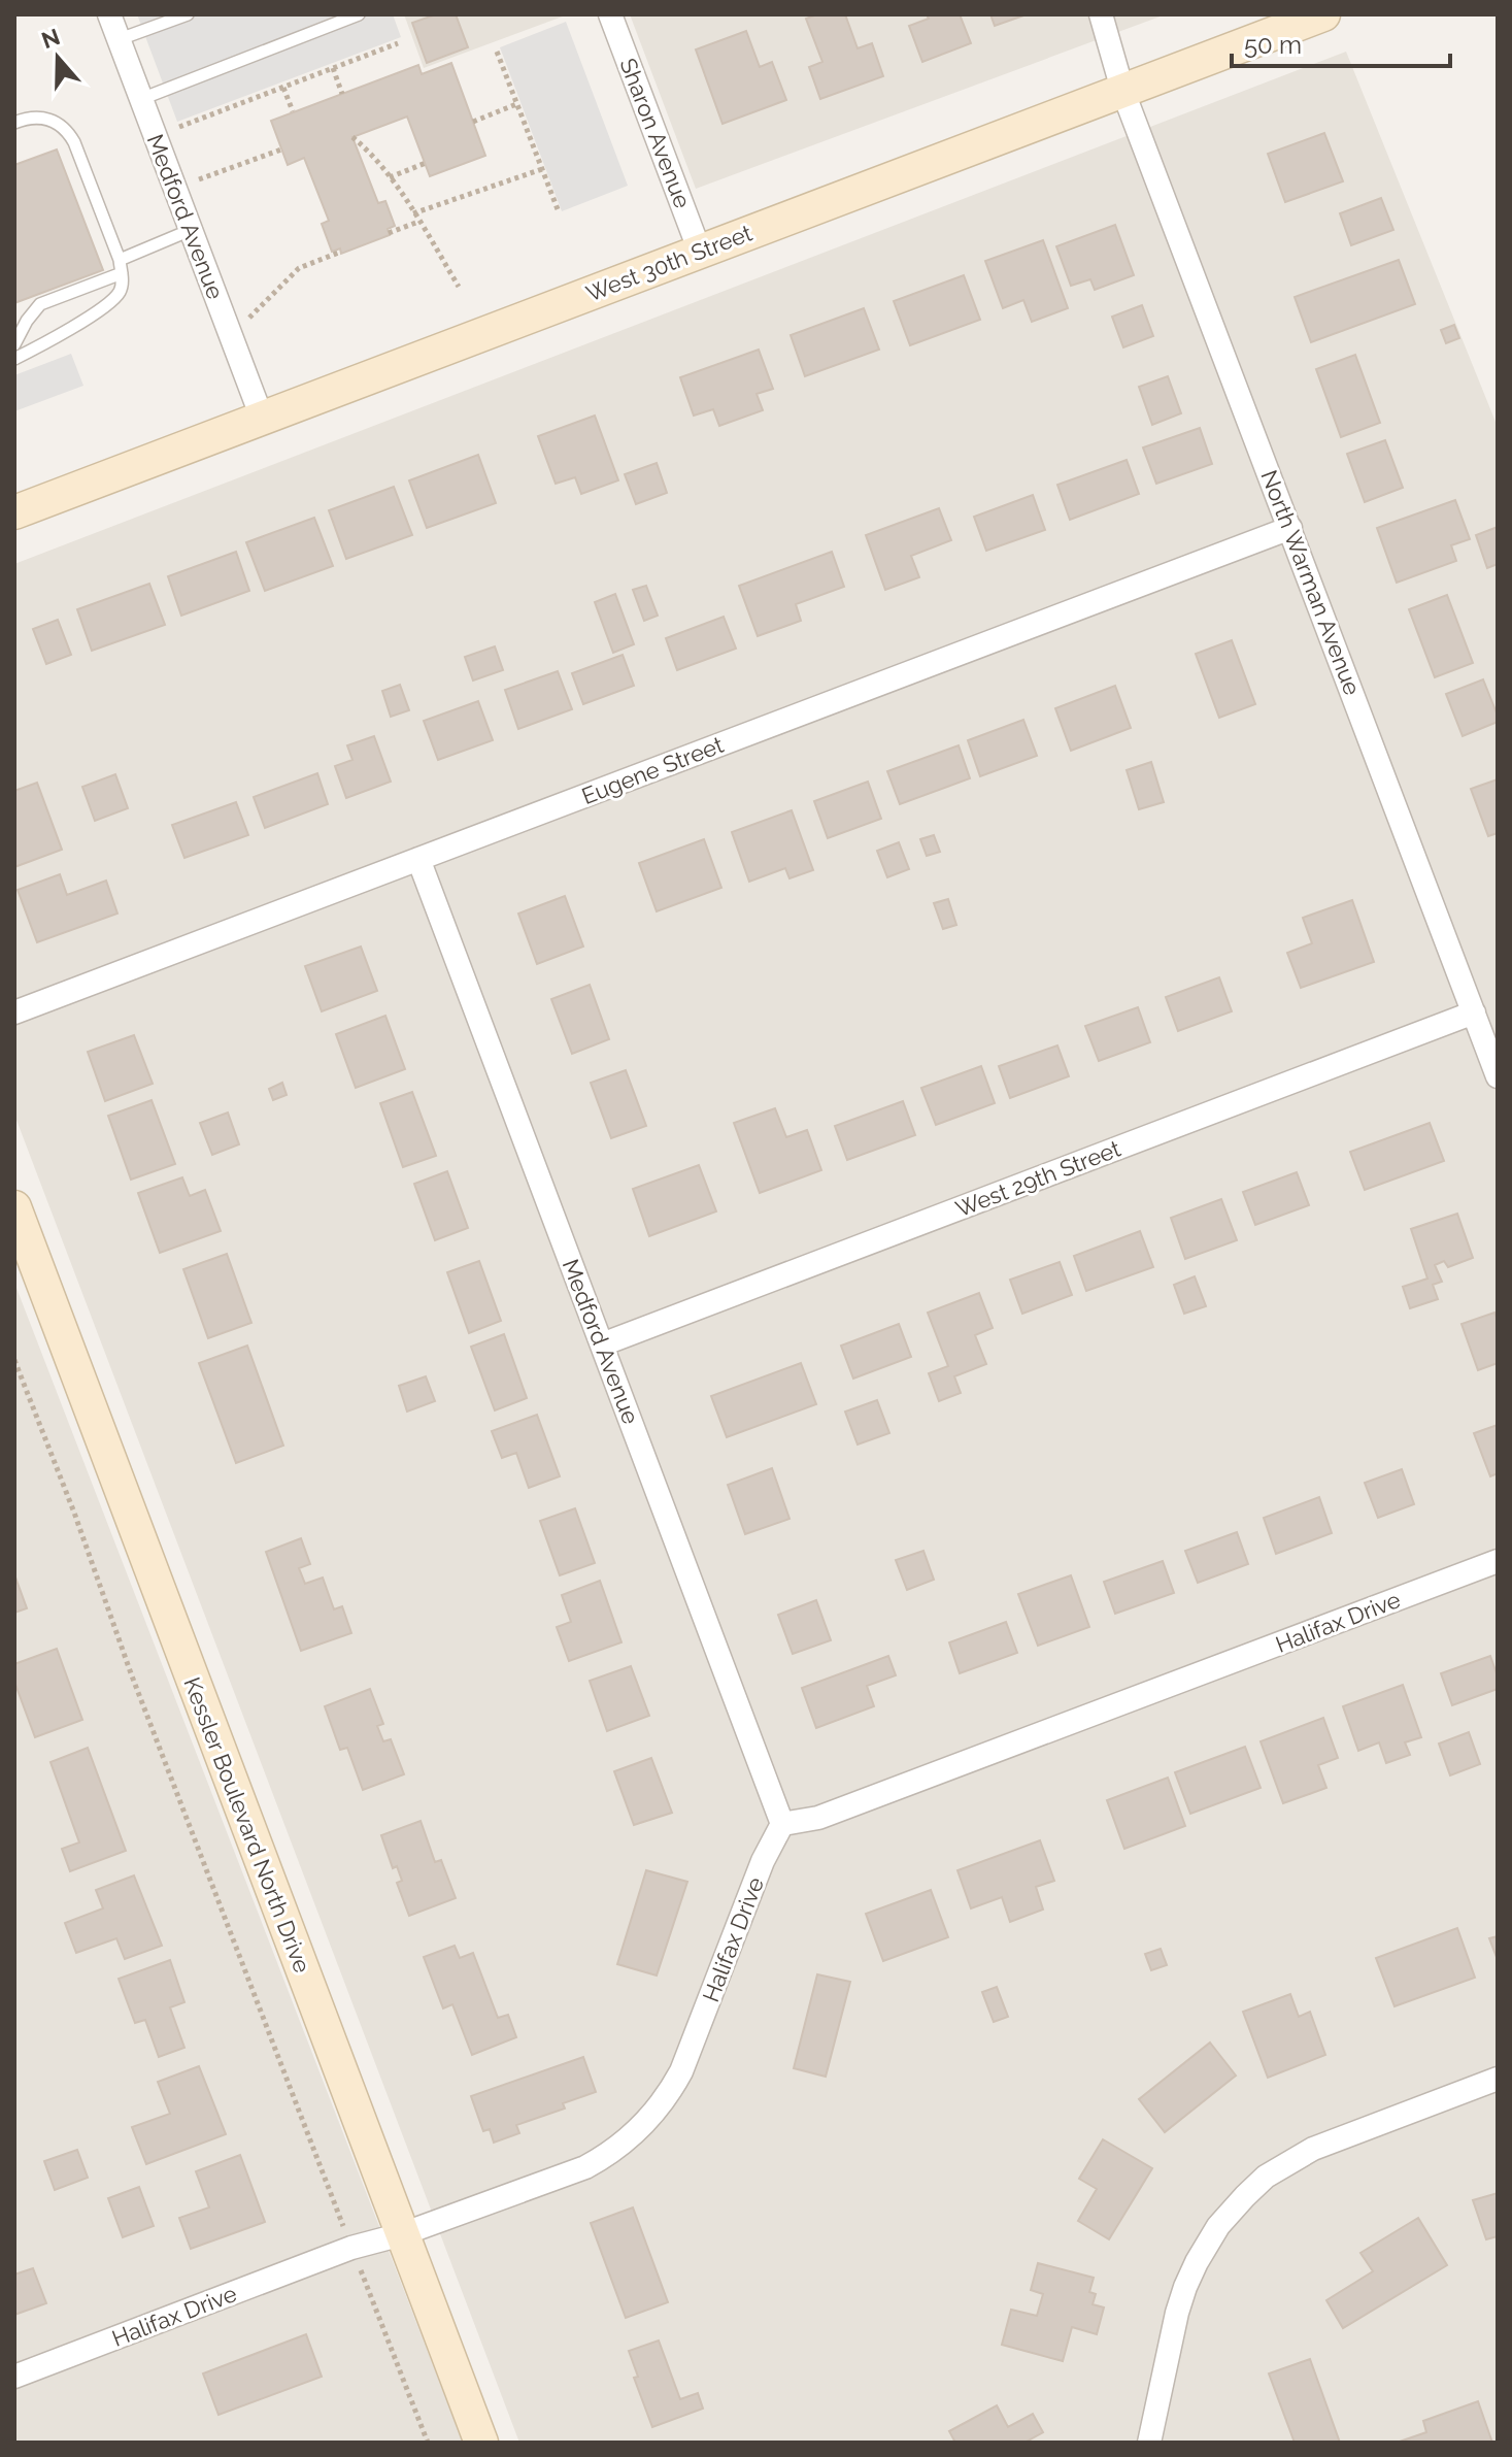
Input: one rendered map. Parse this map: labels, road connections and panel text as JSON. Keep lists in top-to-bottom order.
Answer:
{
  "streets": {
    "main road": ["West 30th Street", "Kessler Boulevard North Drive"],
    "street": [
      "Sharon Avenue",
      "Medford Avenue",
      "North Warman Avenue",
      "Eugene Street",
      "West 29th Street",
      "Halifax Drive"
    ]
  },
  "crossings": [
    ["Sharon Avenue", "West 30th Street"],
    ["Medford Avenue", "West 30th Street"],
    ["Medford Avenue", "Eugene Street"],
    ["Medford Avenue", "West 29th Street"],
    ["Medford Avenue", "Halifax Drive"],
    ["West 30th Street", "North Warman Avenue"],
    ["North Warman Avenue", "Eugene Street"],
    ["North Warman Avenue", "West 29th Street"],
    ["Halifax Drive", "Kessler Boulevard North Drive"]
  ],
  "scale_bar": "50 m",
  "north": "top"
}
